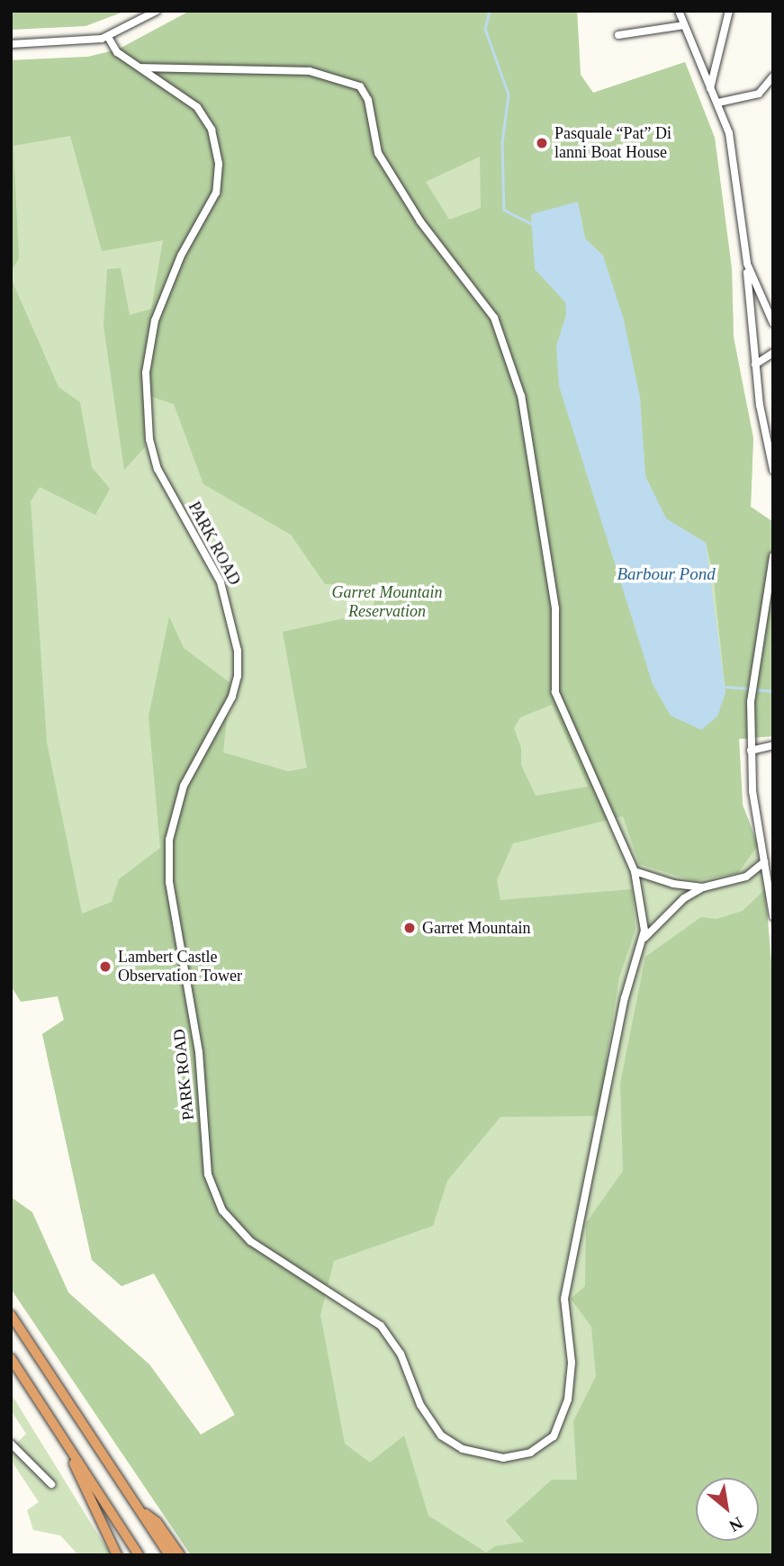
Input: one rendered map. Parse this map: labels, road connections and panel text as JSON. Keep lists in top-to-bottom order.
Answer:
{
  "streets": {
    "street": ["PARK ROAD"]
  },
  "water": ["Barbour Pond"],
  "parks": ["Garret Mountain Reservation"],
  "places": ["Pasquale “Pat” Di lanni Boat House", "Garret Mountain", "Lambert Castle Observation Tower"],
  "north": "bottom right"
}
